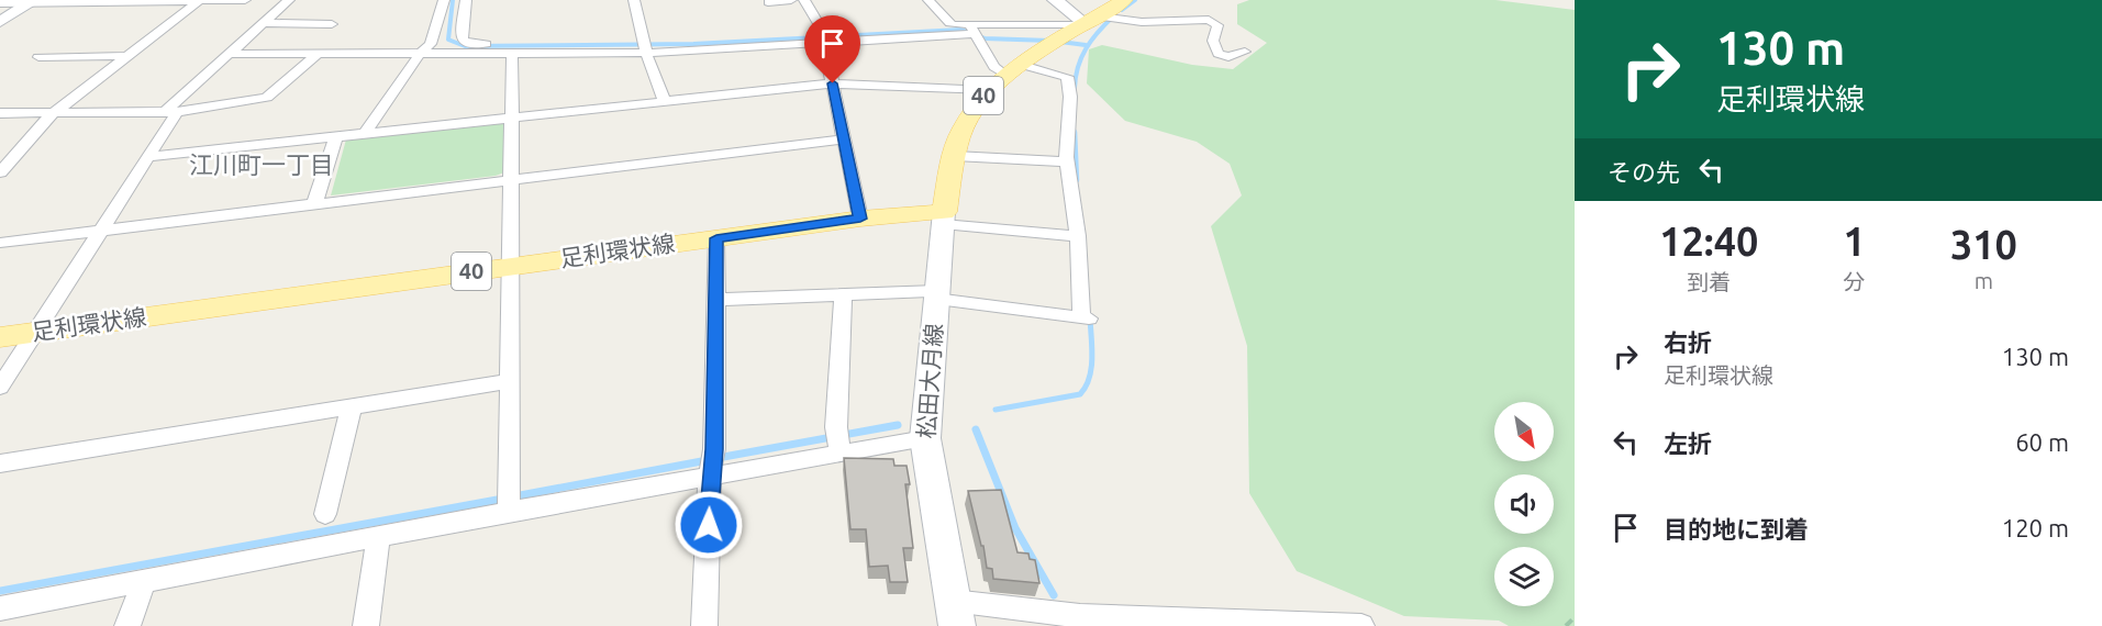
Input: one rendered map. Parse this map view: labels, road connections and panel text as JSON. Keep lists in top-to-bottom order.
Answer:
{
  "streets": {
    "main road": ["40", "足利環状線", "松田大月線"]
  },
  "crossings": [
    ["40", "足利環状線"],
    ["40", "松田大月線"],
    ["足利環状線", "松田大月線"]
  ],
  "districts": ["江川町一丁目"],
  "north": "bottom right",
  "page": {
    "turn": ["130 m", "足利環状線"],
    "then": "その先",
    "eta": [
      "12:40",
      "到着",
      "1",
      "分",
      "310",
      "m"
    ],
    "list": [
      {
        "name": "右折",
        "note": "足利環状線",
        "value": "130 m"
      },
      {
        "name": "左折",
        "value": "60 m"
      },
      {
        "name": "目的地に到着",
        "value": "120 m"
      }
    ]
  }
}
